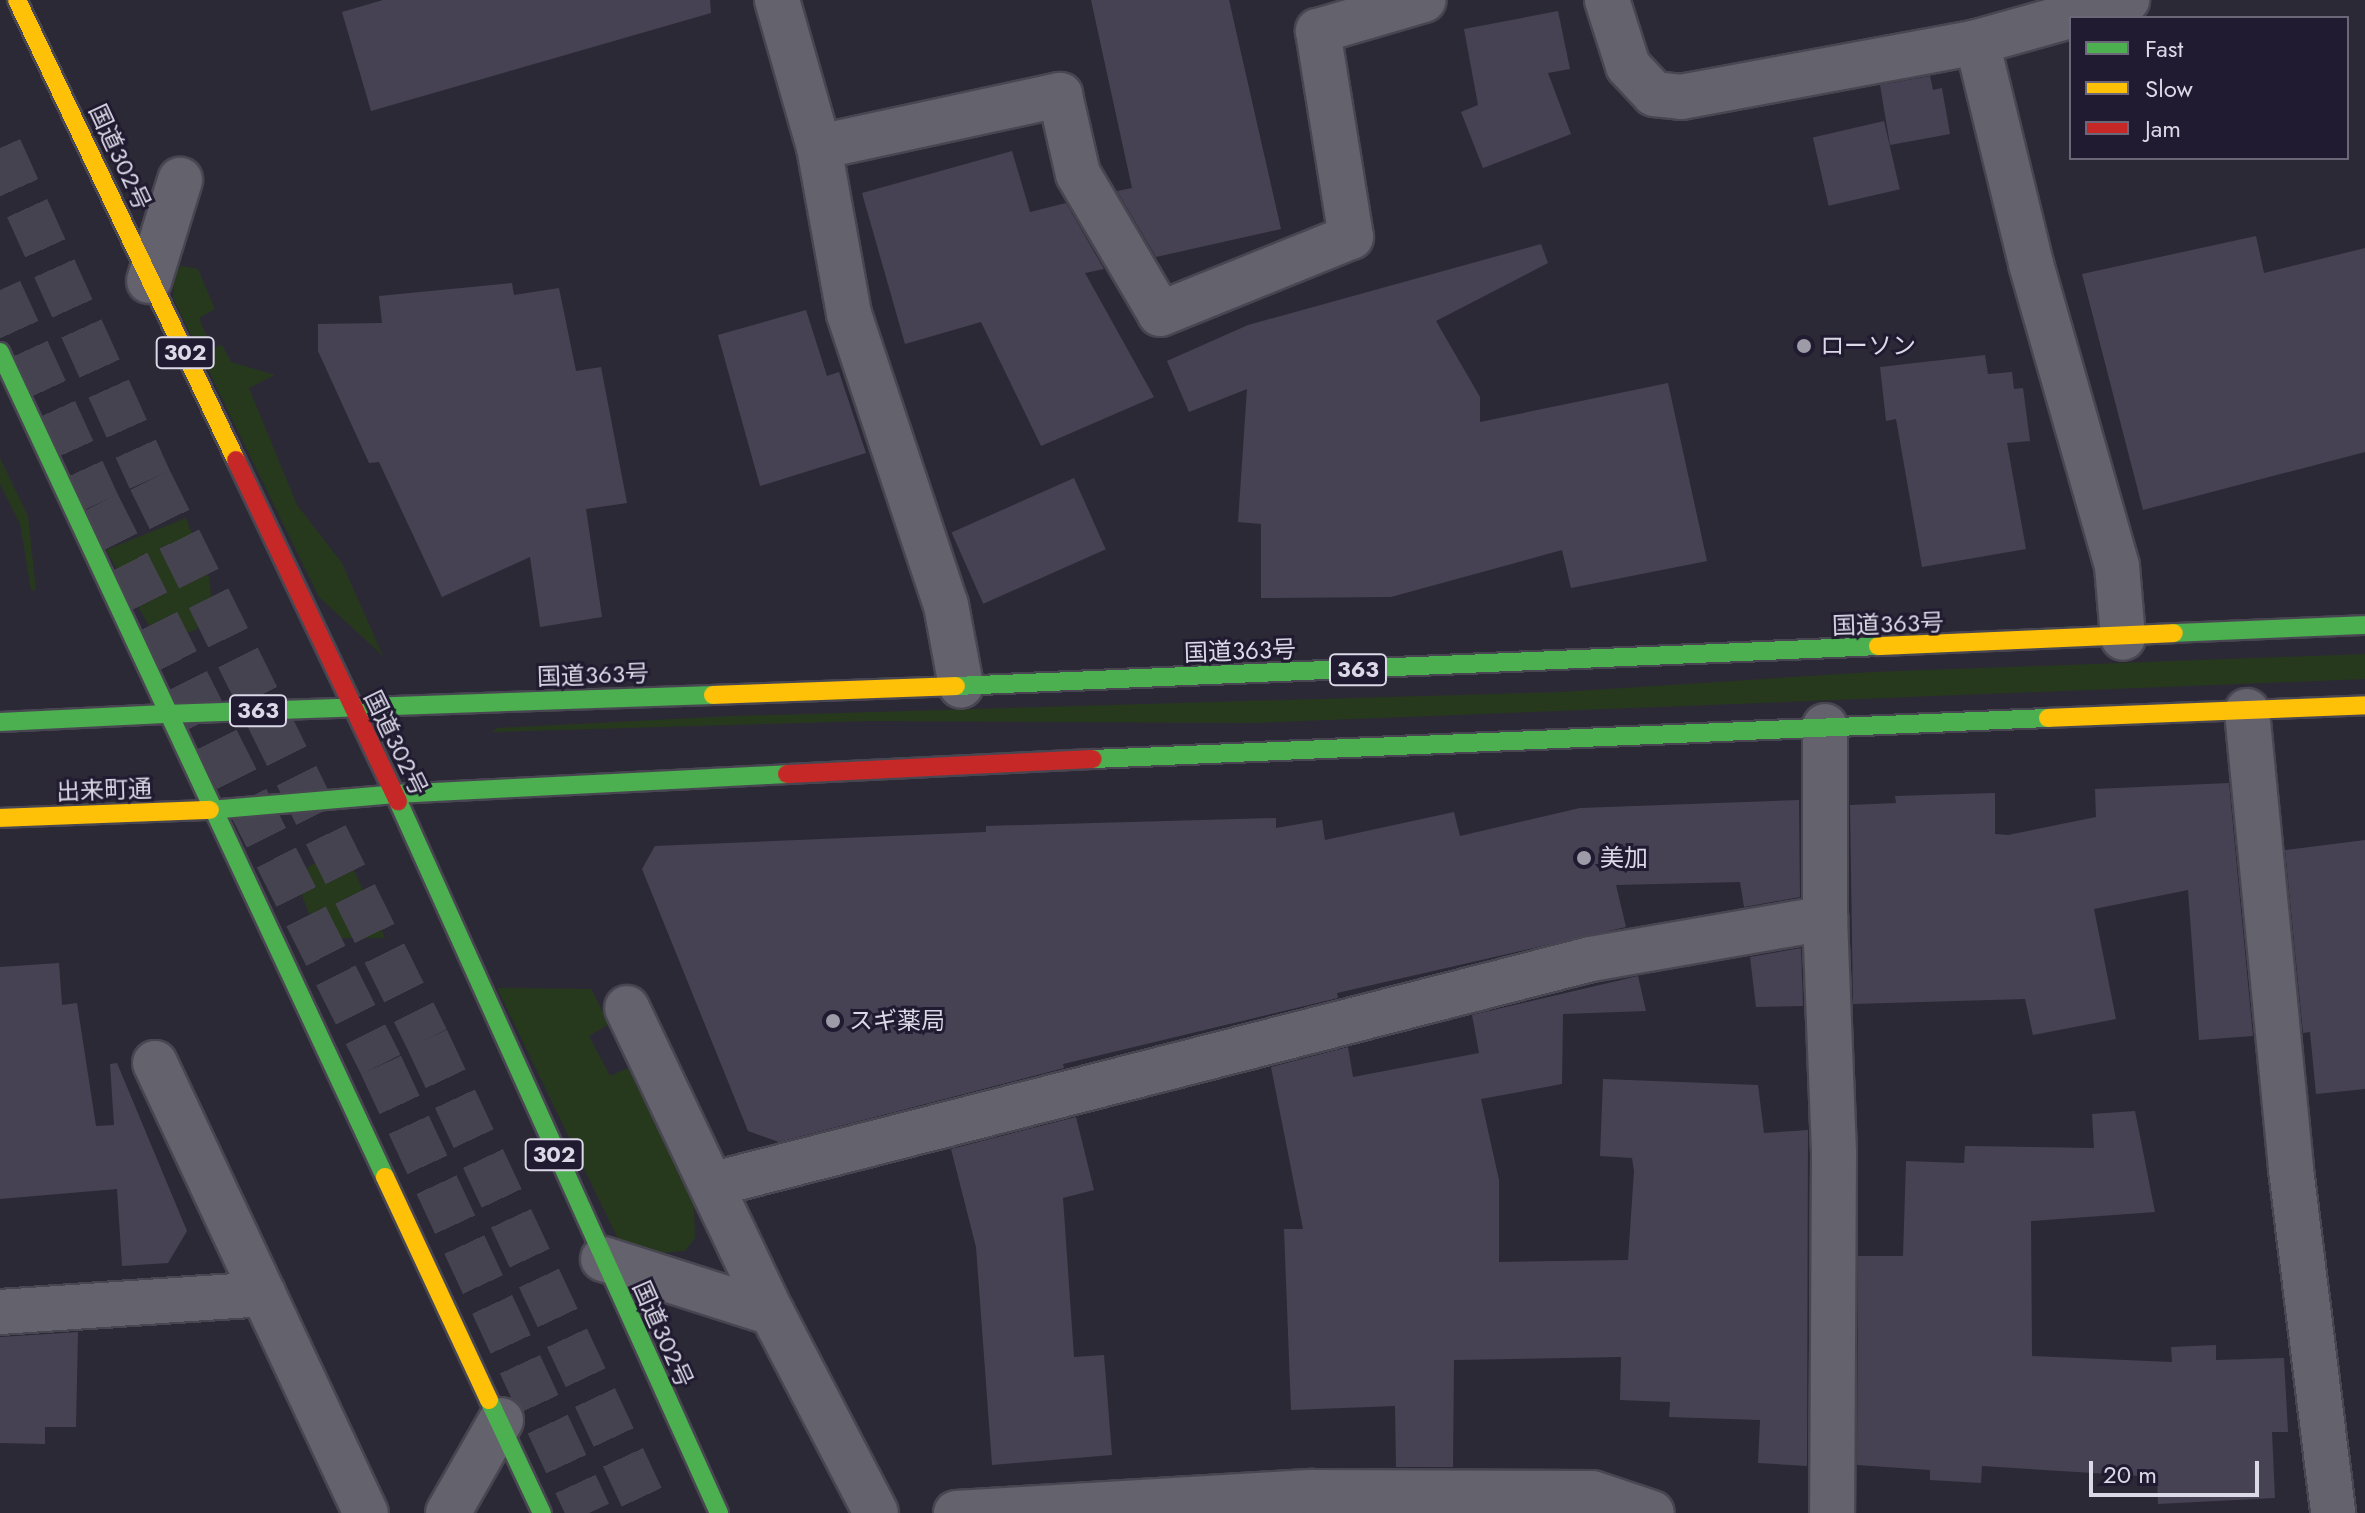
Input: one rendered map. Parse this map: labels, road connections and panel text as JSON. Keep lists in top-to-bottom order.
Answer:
{
  "streets": {
    "main road": [
      "国道302号",
      "302",
      "国道363号",
      "363",
      "出来町通"
    ]
  },
  "crossings": [
    ["国道302号", "国道363号"]
  ],
  "places": ["ローソン", "美加", "スギ薬局"],
  "legend": ["Fast", "Slow", "Jam"],
  "scale_bar": "20 m"
}
